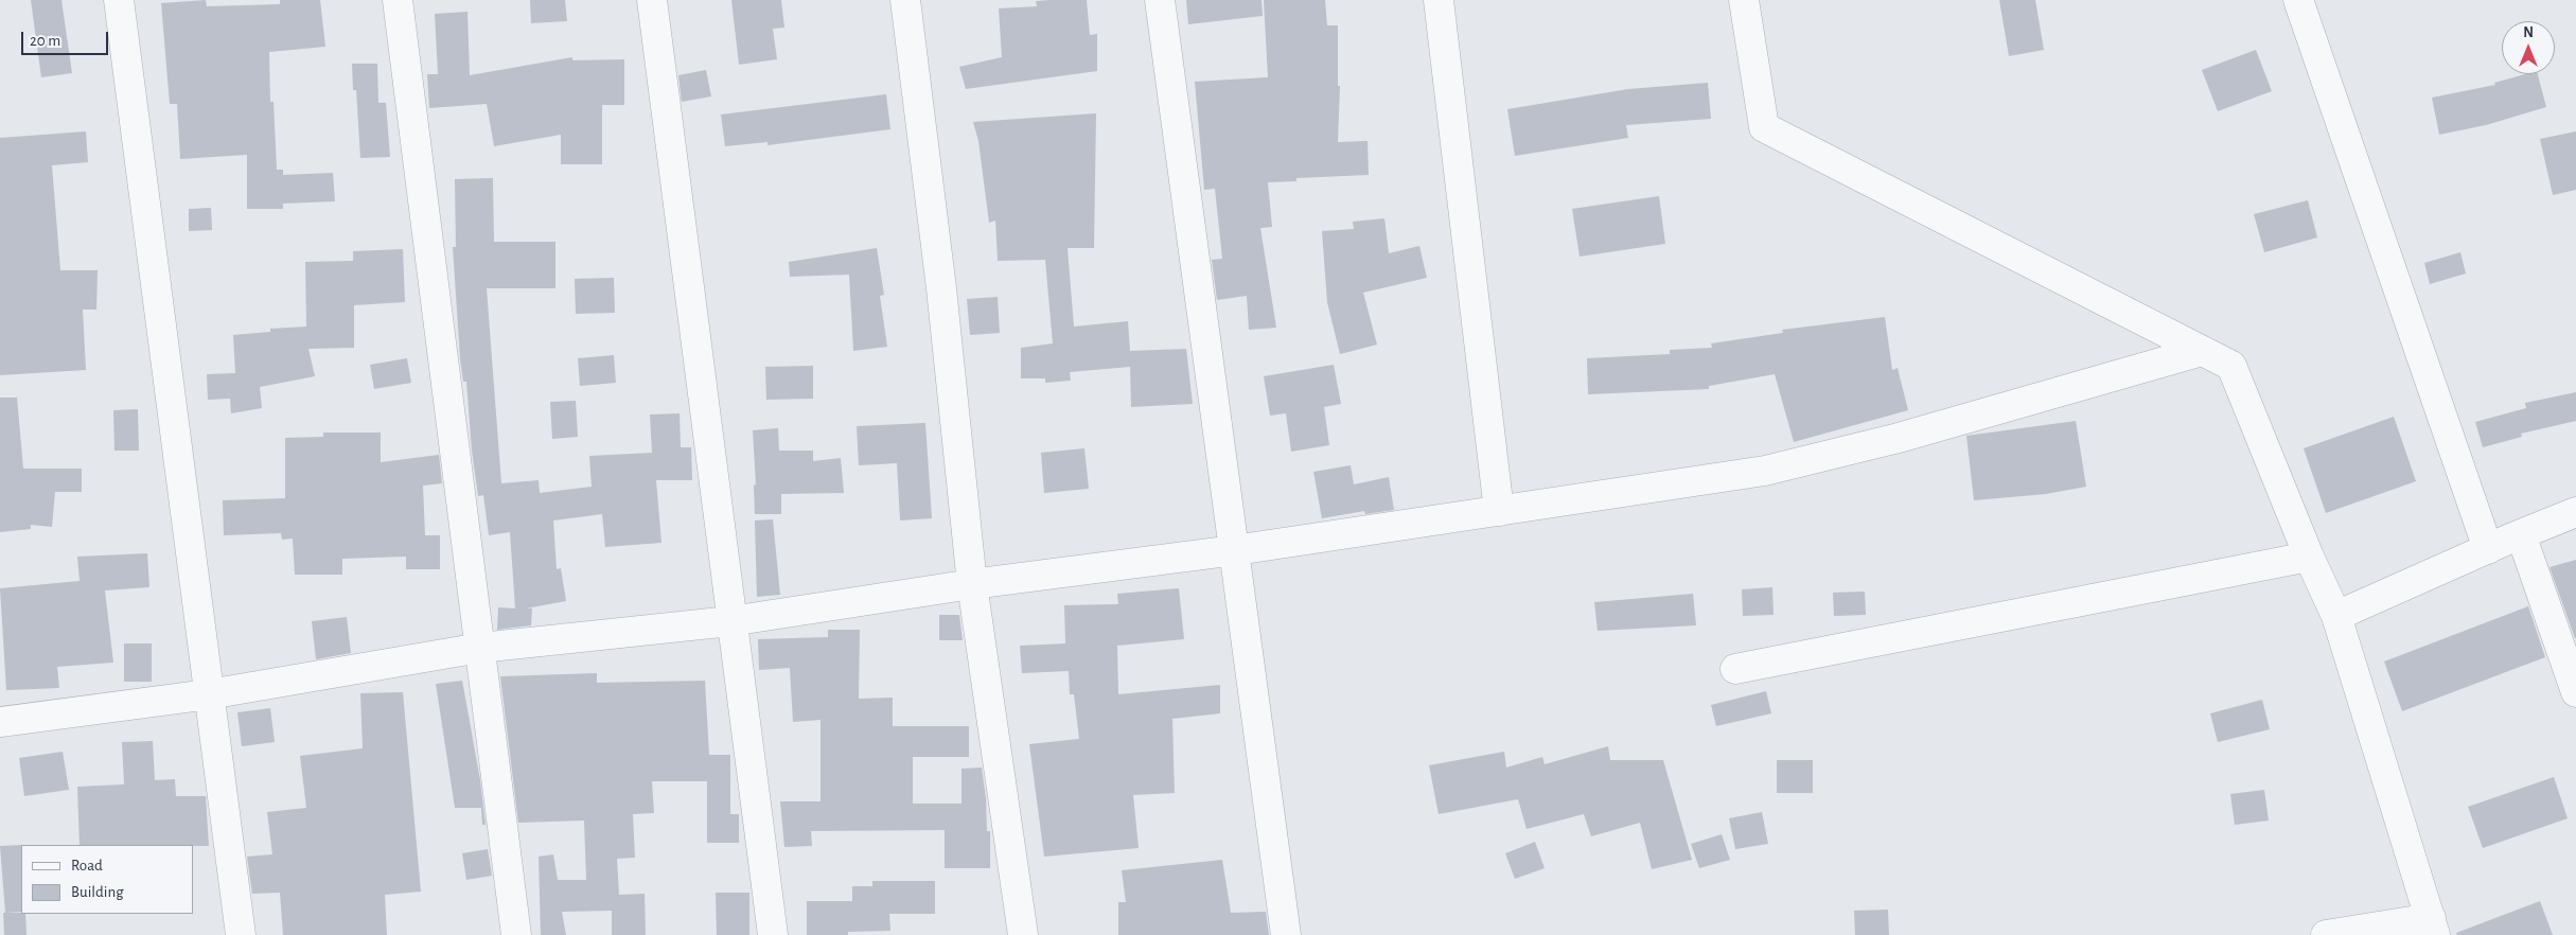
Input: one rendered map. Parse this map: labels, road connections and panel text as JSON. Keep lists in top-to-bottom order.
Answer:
{
  "legend": ["Road", "Building"],
  "scale_bar": "20 m",
  "north": "top"
}
